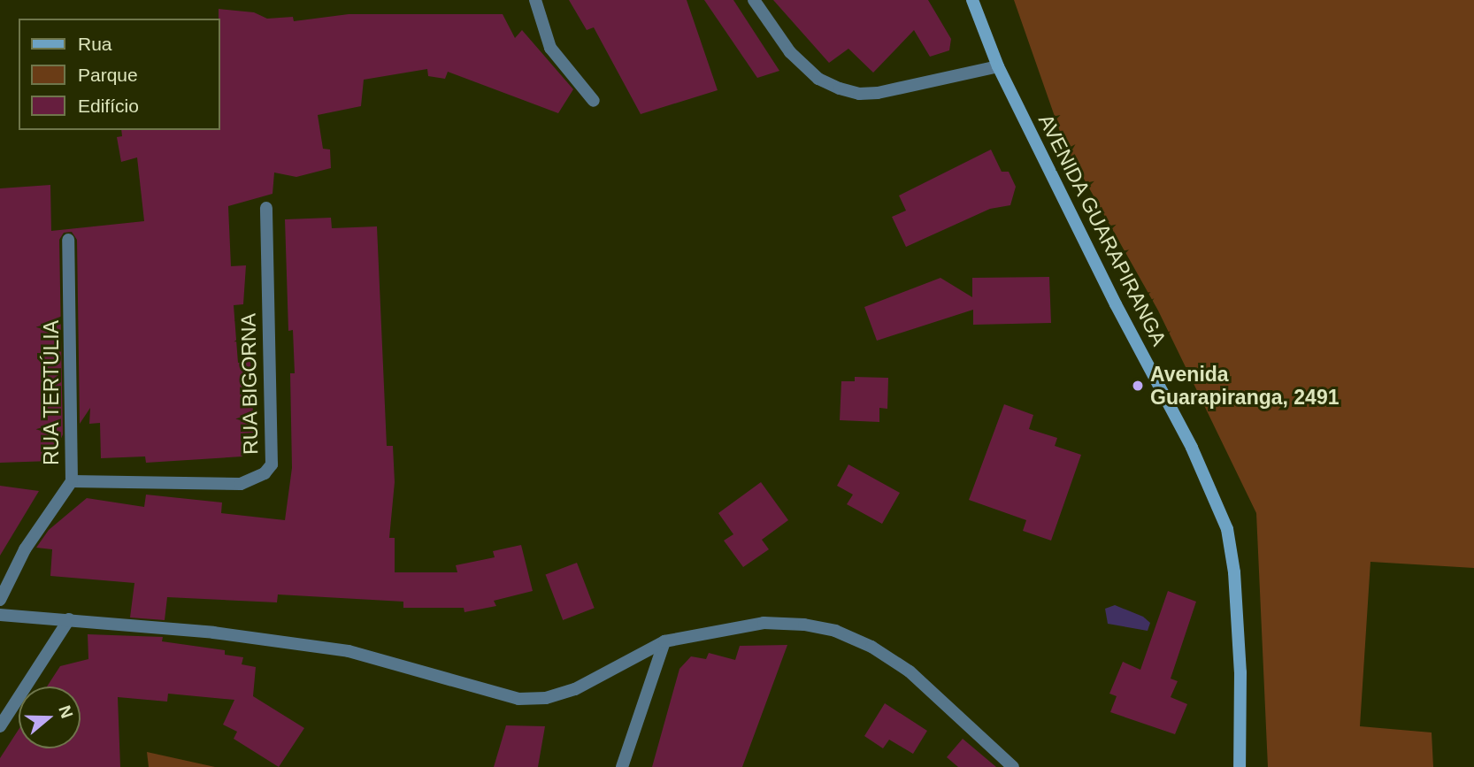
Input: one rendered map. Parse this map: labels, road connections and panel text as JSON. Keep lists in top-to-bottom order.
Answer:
{
  "streets": {
    "main road": ["AVENIDA GUARAPIRANGA"],
    "street": ["RUA BIGORNA", "RUA TERTÚLIA"]
  },
  "crossings": [
    ["RUA BIGORNA", "RUA TERTÚLIA"]
  ],
  "places": ["Avenida Guarapiranga, 2491"],
  "legend": ["Rua", "Parque", "Edifício"],
  "north": "right"
}
